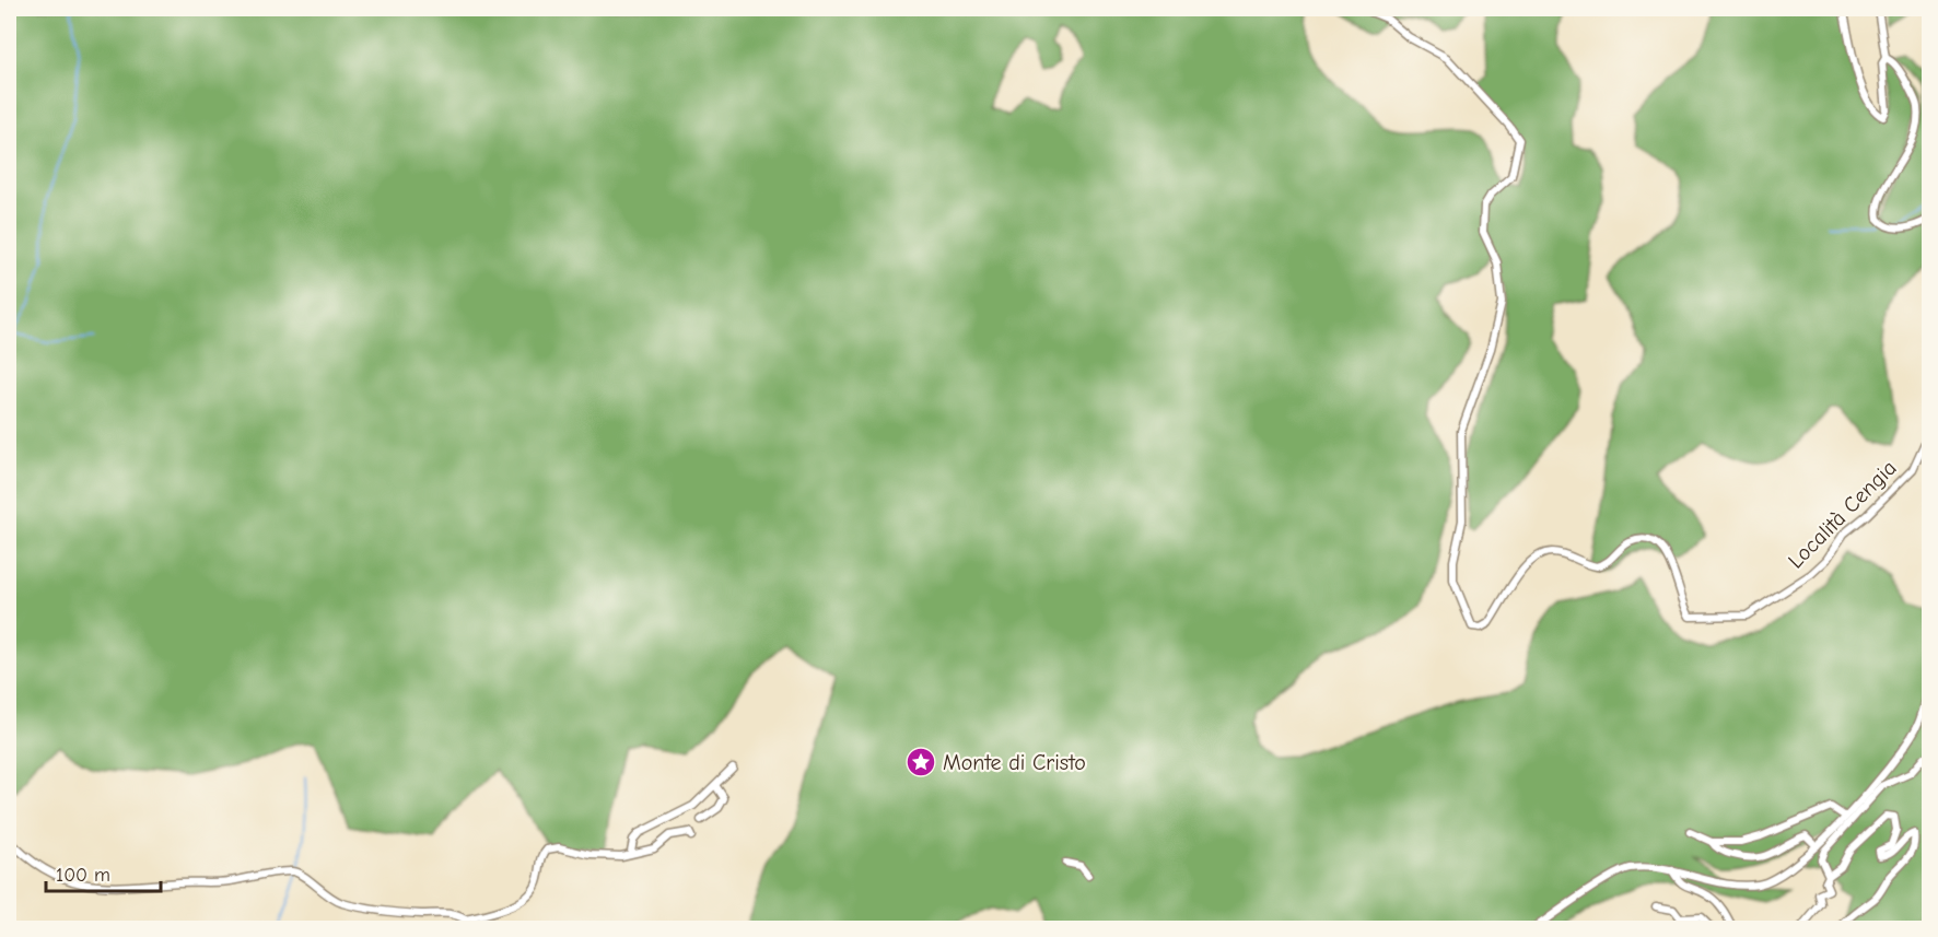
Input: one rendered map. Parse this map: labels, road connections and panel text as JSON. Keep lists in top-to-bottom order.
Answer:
{
  "streets": {
    "street": ["Località Cengia"]
  },
  "places": {
    "place": ["Monte di Cristo"]
  },
  "scale_bar": "100 m"
}
